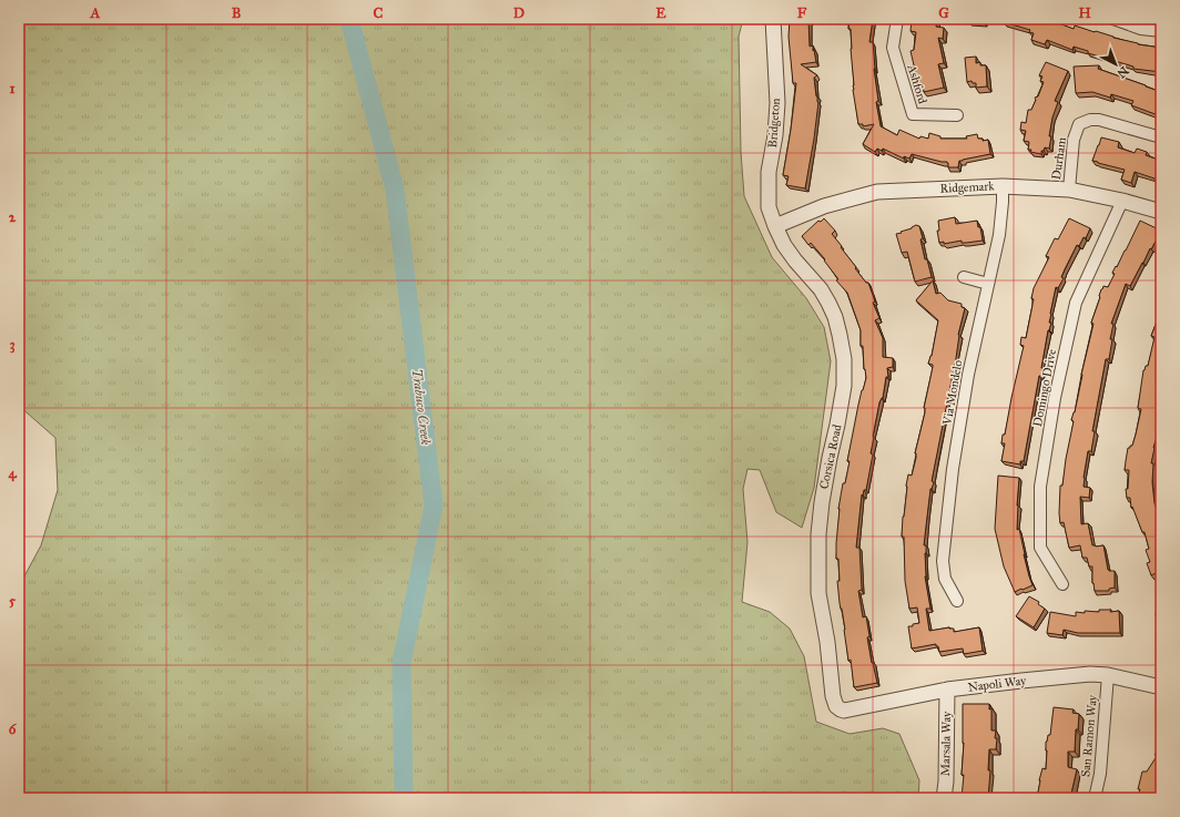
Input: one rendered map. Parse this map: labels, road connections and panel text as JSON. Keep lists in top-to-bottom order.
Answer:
{
  "streets": {
    "street": [
      "Ashford",
      "Bridgeton",
      "Durham",
      "Ridgemark",
      "Domingo Drive",
      "Via Mondelo",
      "Corsica Road",
      "Napoli Way",
      "San Ramon Way",
      "Marsala Way"
    ]
  },
  "crossings": [
    ["Bridgeton", "Ridgemark"],
    ["Bridgeton", "Corsica Road"],
    ["Durham", "Ridgemark"],
    ["Ridgemark", "Domingo Drive"],
    ["Ridgemark", "Via Mondelo"],
    ["Ridgemark", "Corsica Road"],
    ["Corsica Road", "Napoli Way"],
    ["Napoli Way", "San Ramon Way"],
    ["Napoli Way", "Marsala Way"]
  ],
  "water": ["Trabuco Creek"],
  "north": "bottom right",
  "grid": {
    "columns": [
      "A",
      "B",
      "C",
      "D",
      "E",
      "F",
      "G",
      "H"
    ],
    "rows": [
      "1",
      "2",
      "3",
      "4",
      "5",
      "6"
    ]
  }
}
